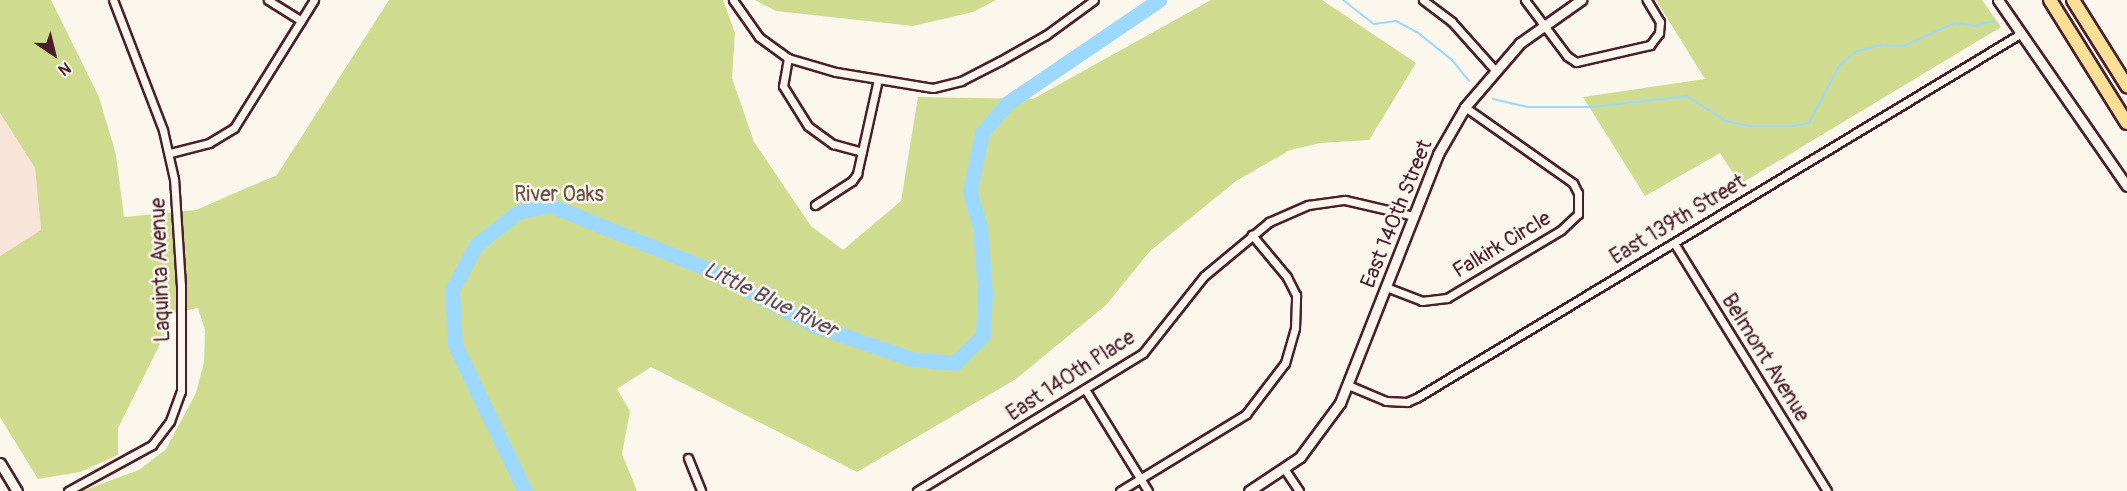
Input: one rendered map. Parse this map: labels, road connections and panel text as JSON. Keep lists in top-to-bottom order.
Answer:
{
  "streets": {
    "street": [
      "East 140th Street",
      "East 139th Street",
      "Falkirk Circle",
      "Laquinta Avenue",
      "Belmont Avenue",
      "East 140th Place"
    ]
  },
  "crossings": [
    ["East 140th Street", "East 139th Street"],
    ["East 140th Street", "Falkirk Circle"],
    ["East 140th Street", "East 140th Place"],
    ["East 139th Street", "Belmont Avenue"]
  ],
  "water": ["Little Blue River"],
  "parks": ["River Oaks"],
  "north": "bottom right"
}
